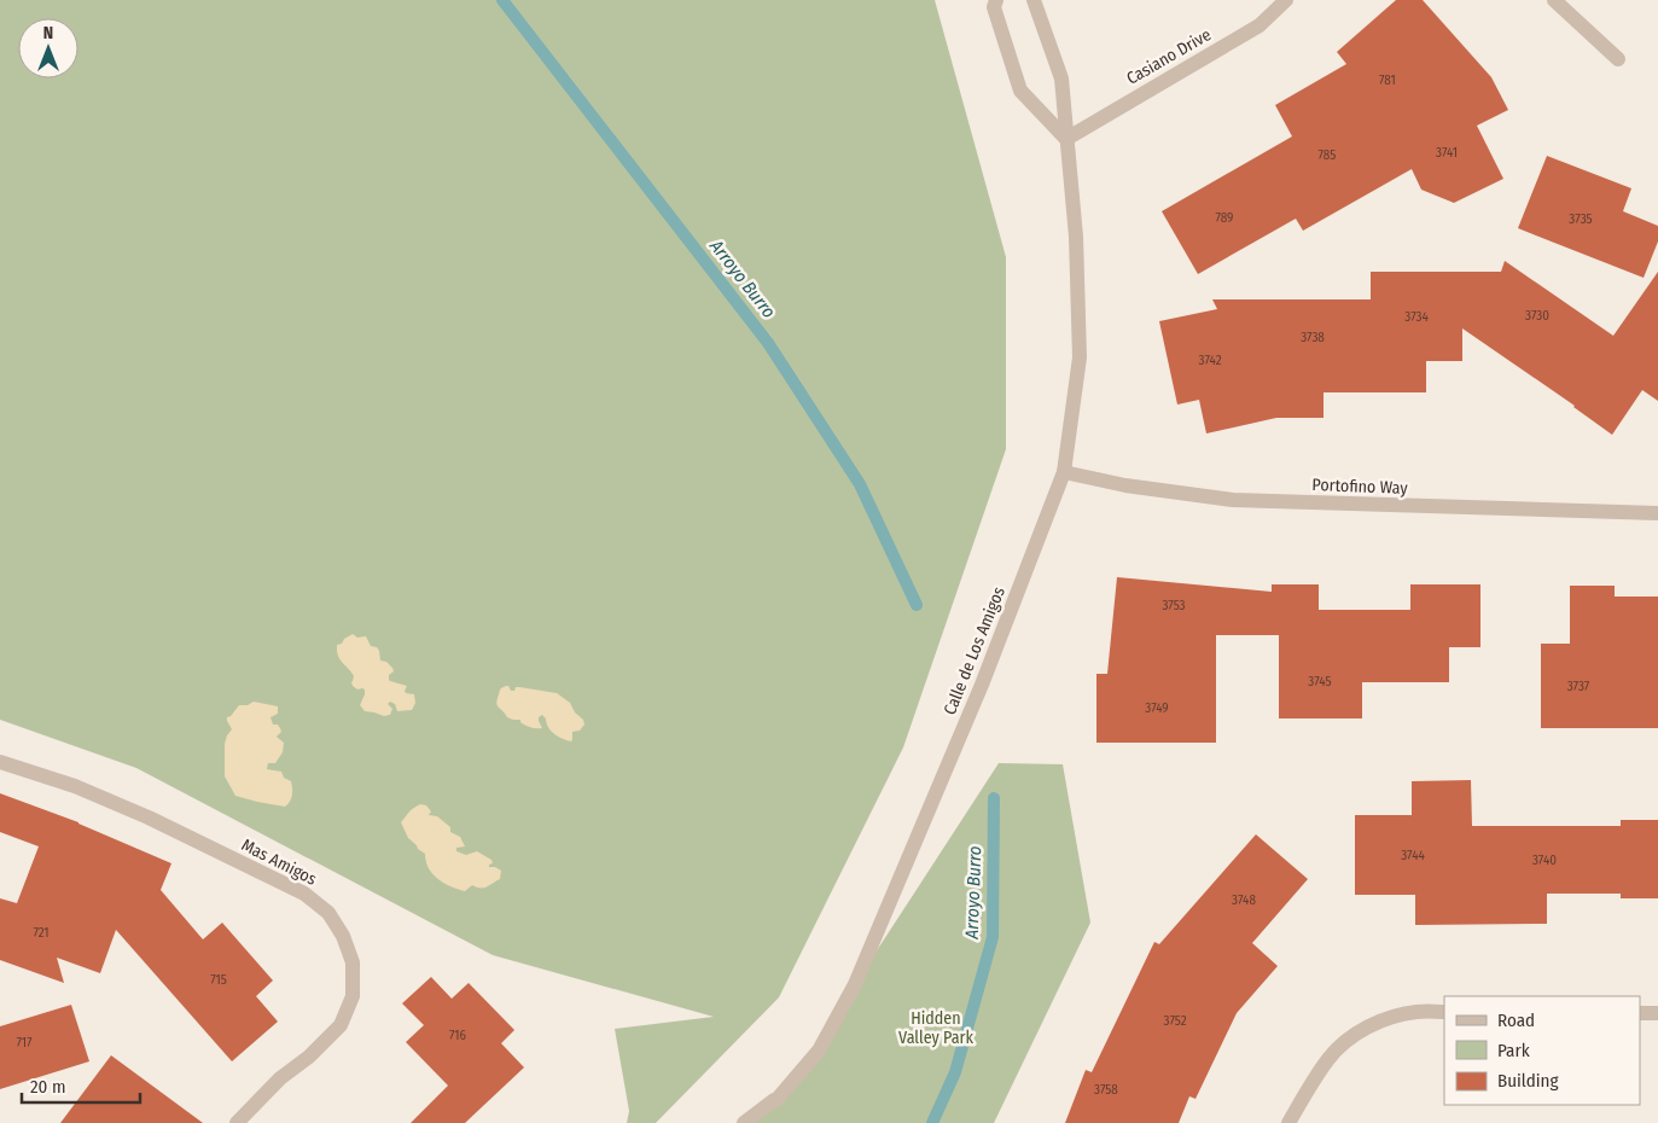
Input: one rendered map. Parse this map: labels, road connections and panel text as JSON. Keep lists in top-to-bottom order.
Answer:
{
  "streets": {
    "street": [
      "Casiano Drive",
      "Portofino Way",
      "Calle de Los Amigos",
      "Mas Amigos"
    ]
  },
  "crossings": [
    ["Casiano Drive", "Calle de Los Amigos"],
    ["Portofino Way", "Calle de Los Amigos"]
  ],
  "water": ["Arroyo Burro"],
  "parks": ["Hidden Valley Park"],
  "house_numbers": [
    "781",
    "3741",
    "785",
    "789",
    "3735",
    "3730",
    "3734",
    "3738",
    "3742",
    "3753",
    "3745",
    "3737",
    "3749",
    "3744",
    "3740",
    "3748",
    "721",
    "715",
    "3752",
    "716",
    "717",
    "3758"
  ],
  "legend": ["Road", "Park", "Building"],
  "scale_bar": "20 m",
  "north": "top"
}
